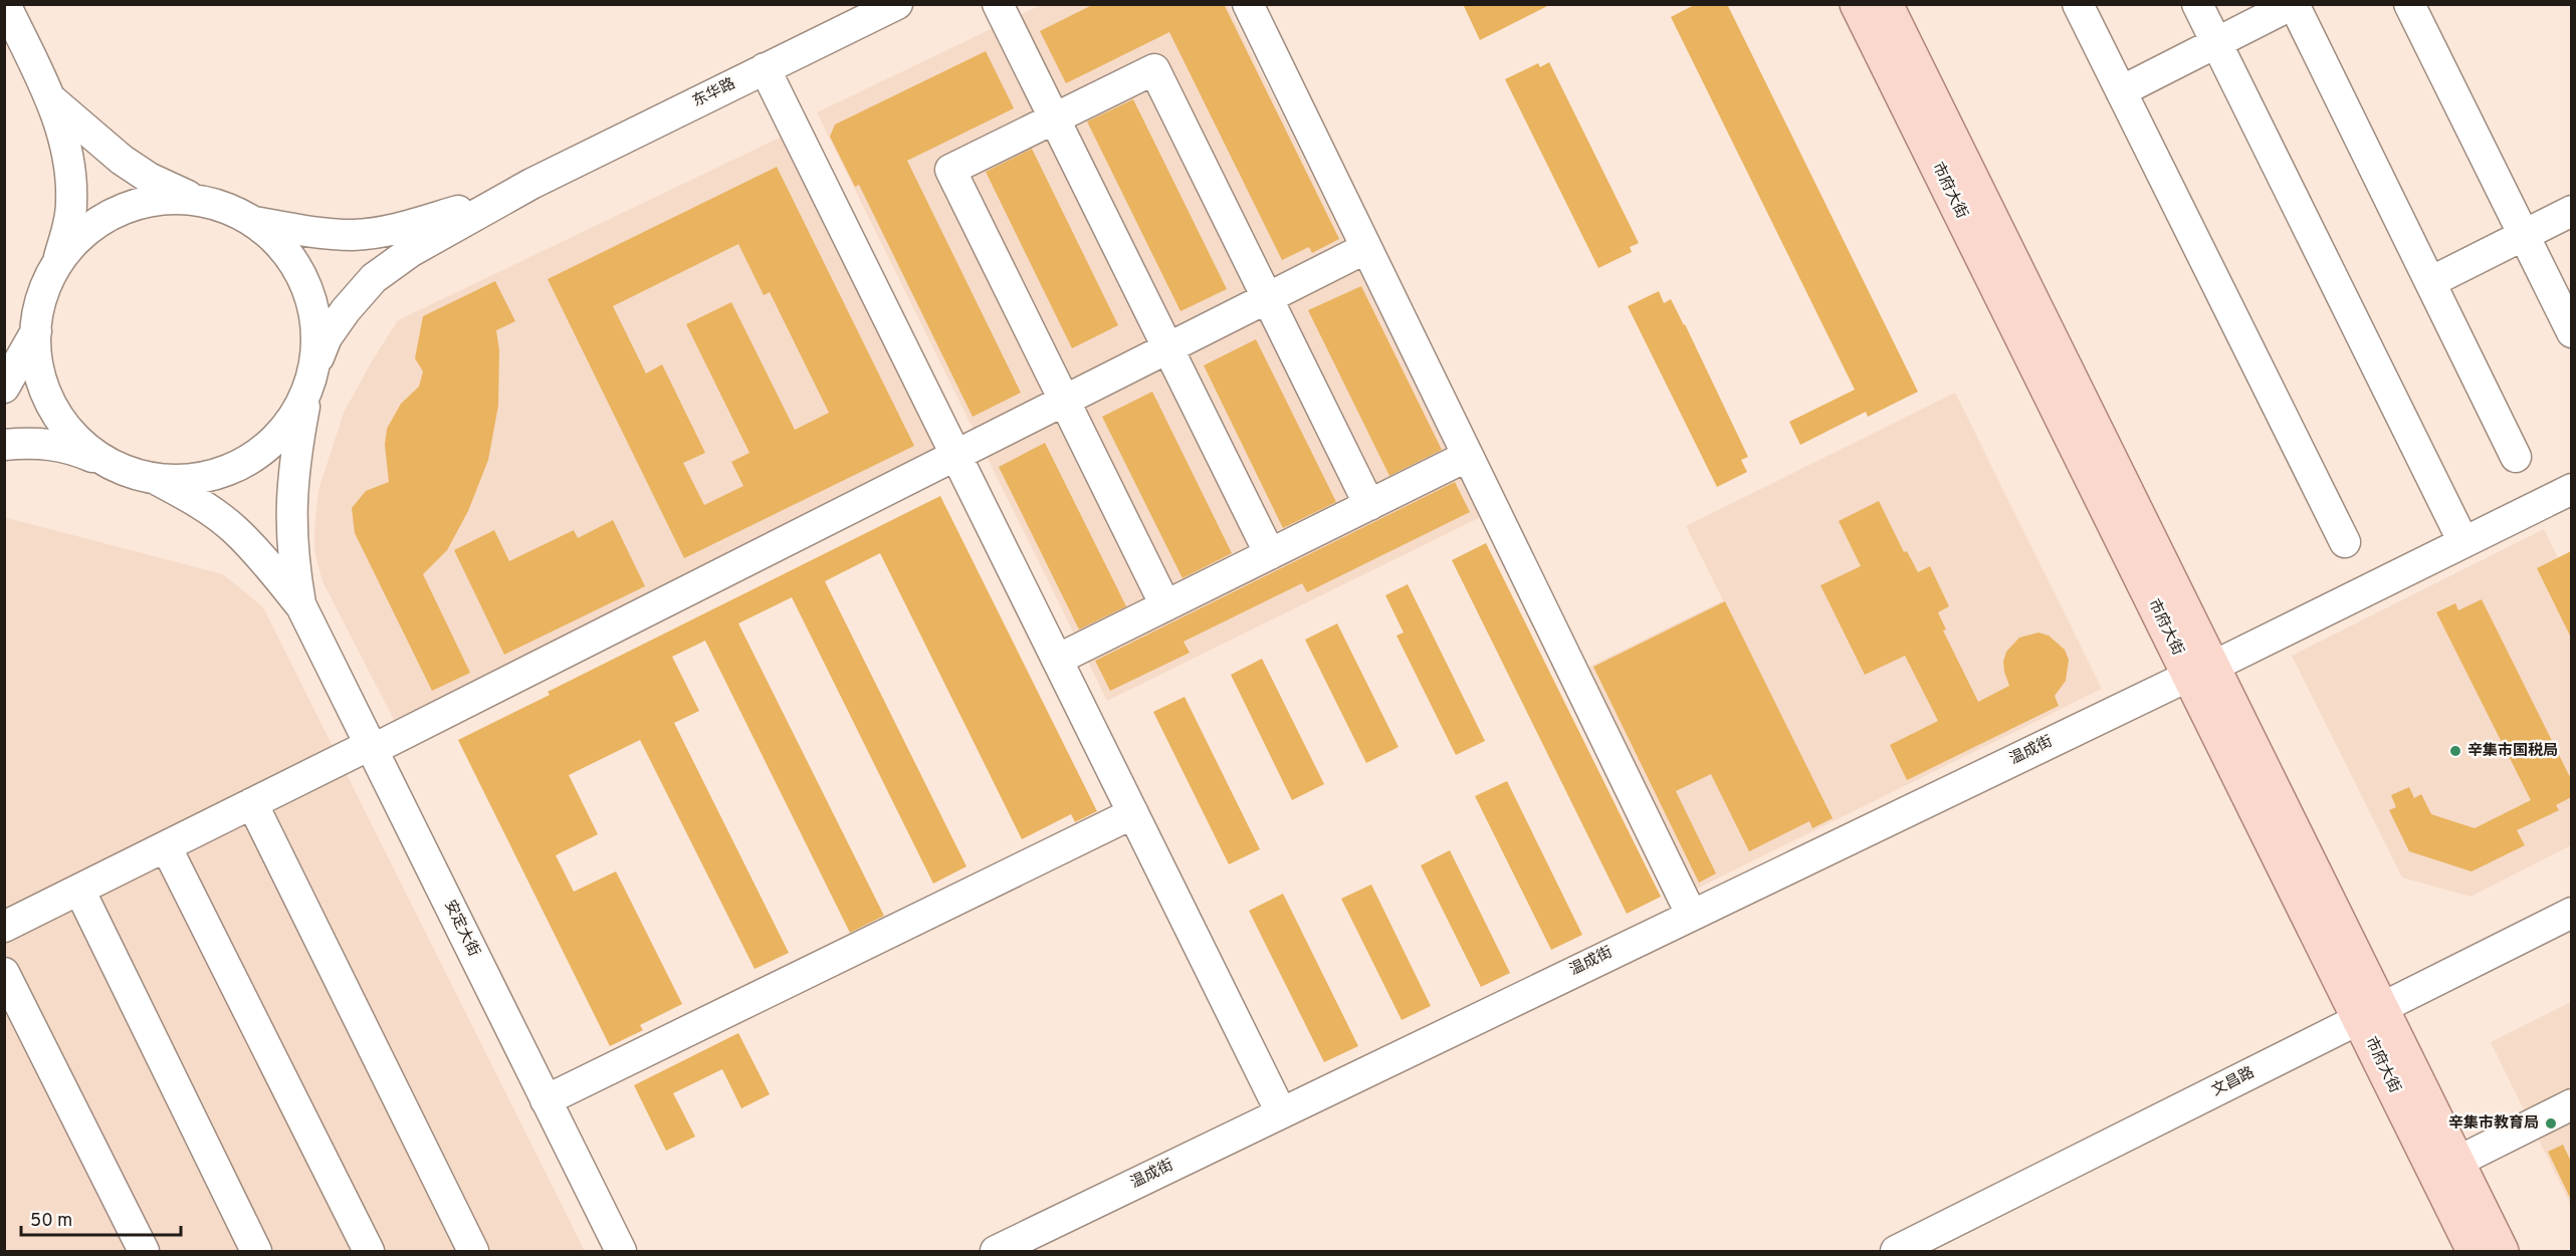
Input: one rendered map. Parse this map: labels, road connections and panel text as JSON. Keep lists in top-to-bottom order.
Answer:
{
  "streets": {
    "main road": ["市府大街"],
    "street": [
      "东华路",
      "温成街",
      "安定大街",
      "文昌路"
    ]
  },
  "crossings": [
    ["市府大街", "温成街"],
    ["市府大街", "文昌路"]
  ],
  "places": ["辛集市国税局", "辛集市教育局"],
  "scale_bar": "50 m"
}
